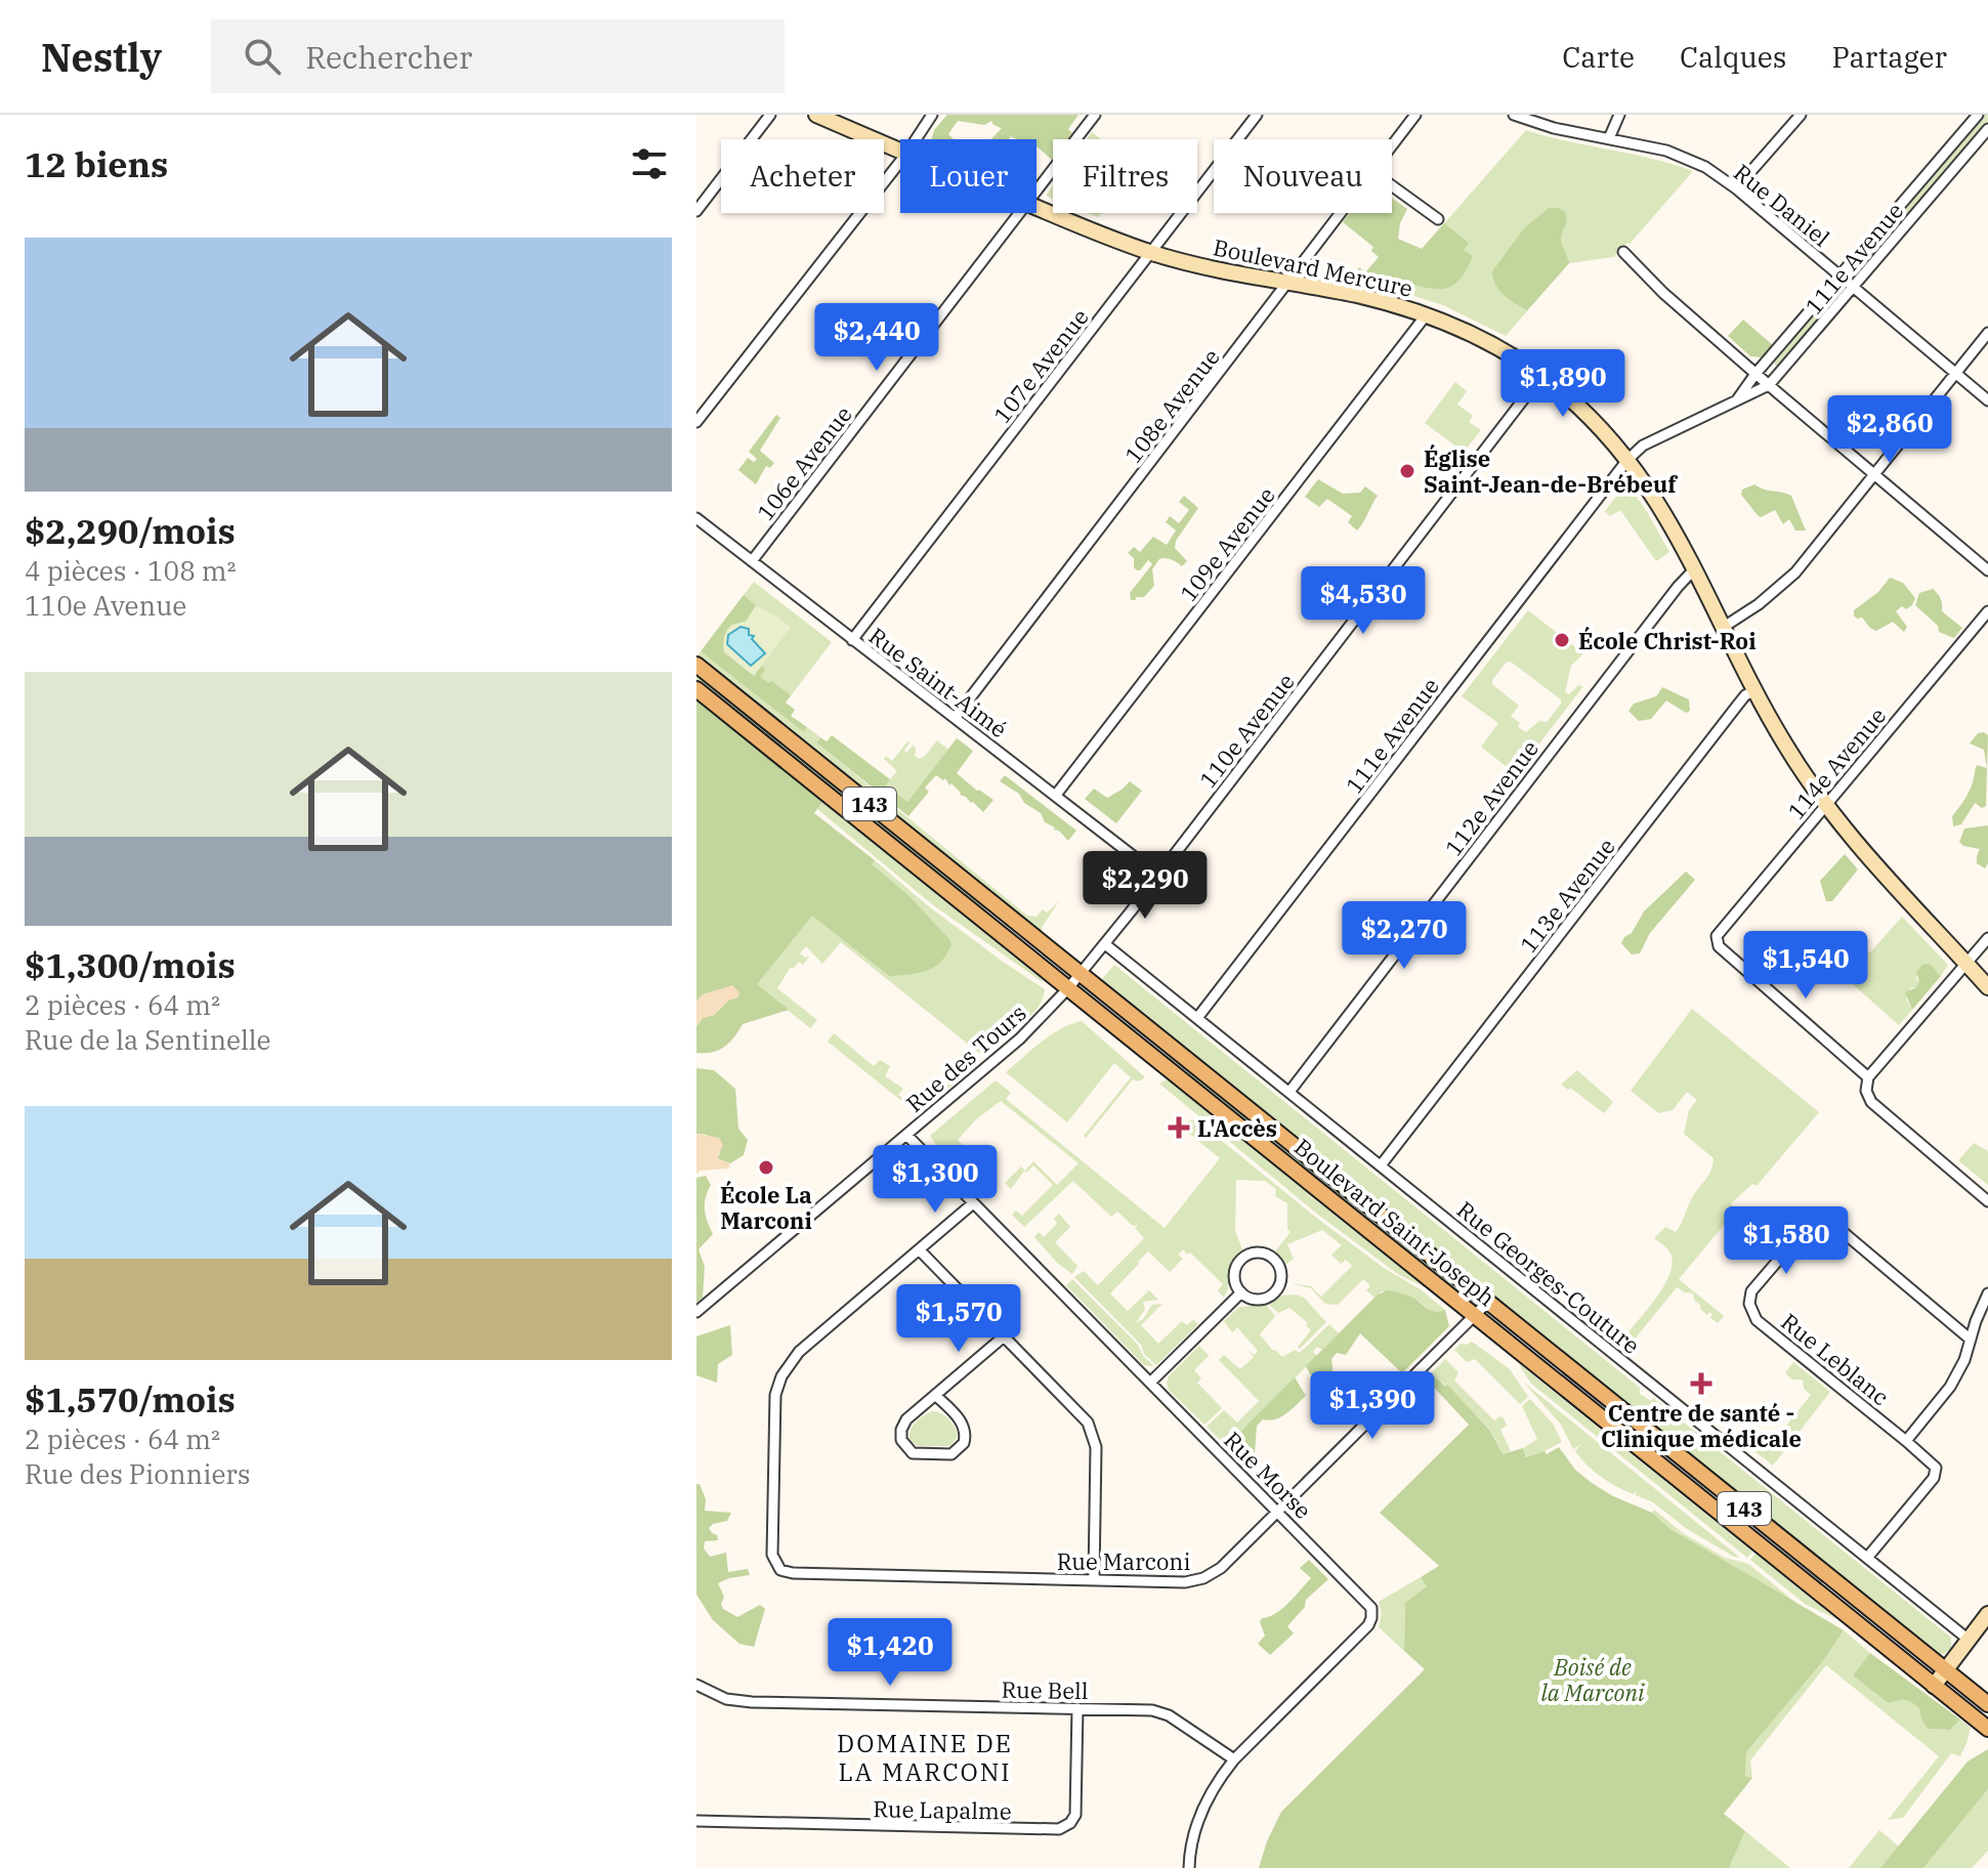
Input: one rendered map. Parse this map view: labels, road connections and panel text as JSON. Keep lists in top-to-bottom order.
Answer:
{
  "streets": {
    "main road": ["143", "Boulevard Saint-Joseph"],
    "street": [
      "Rue Daniel",
      "111e Avenue",
      "Boulevard Mercure",
      "107e Avenue",
      "108e Avenue",
      "106e Avenue",
      "109e Avenue",
      "Rue Saint-Aimé",
      "110e Avenue",
      "114e Avenue",
      "112e Avenue",
      "113e Avenue",
      "Rue des Tours",
      "Rue Georges-Couture",
      "Rue Leblanc",
      "Rue Morse",
      "Rue Marconi",
      "Rue Bell",
      "Rue Lapalme"
    ]
  },
  "crossings": [
    ["Rue Daniel", "111e Avenue"],
    ["111e Avenue", "Boulevard Mercure"],
    ["111e Avenue", "Rue Georges-Couture"],
    ["Boulevard Mercure", "107e Avenue"],
    ["Boulevard Mercure", "108e Avenue"],
    ["Boulevard Mercure", "109e Avenue"],
    ["Boulevard Mercure", "110e Avenue"],
    ["Boulevard Mercure", "114e Avenue"],
    ["Boulevard Mercure", "112e Avenue"],
    ["Boulevard Mercure", "113e Avenue"],
    ["107e Avenue", "Rue Saint-Aimé"],
    ["108e Avenue", "Rue Saint-Aimé"],
    ["106e Avenue", "Rue Saint-Aimé"],
    ["109e Avenue", "Rue Saint-Aimé"],
    ["Rue Saint-Aimé", "110e Avenue"],
    ["110e Avenue", "Rue des Tours"],
    ["110e Avenue", "Boulevard Saint-Joseph"],
    ["110e Avenue", "Rue Georges-Couture"],
    ["112e Avenue", "Rue Georges-Couture"],
    ["113e Avenue", "Rue Georges-Couture"],
    ["Rue des Tours", "Boulevard Saint-Joseph"],
    ["Rue des Tours", "Rue Morse"],
    ["Boulevard Saint-Joseph", "Rue Marconi"],
    ["Rue Georges-Couture", "Rue Leblanc"],
    ["Rue Morse", "Rue Marconi"],
    ["Rue Morse", "Rue Bell"],
    ["Rue Bell", "Rue Lapalme"]
  ],
  "districts": ["DOMAINE DE LA MARCONI"],
  "parks": ["Boisé de la Marconi"],
  "places": {
    "other": ["Église Saint-Jean-de-Brébeuf", "École Christ-Roi", "École La Marconi"],
    "health": ["L'Accès", "Centre de santé - Clinique médicale"]
  },
  "page": {
    "header": "Nestly",
    "search": "Rechercher",
    "nav": ["Carte", "Calques", "Partager"],
    "heading": "12 biens",
    "chip": [
      "Acheter",
      "Louer",
      "Filtres",
      "Nouveau"
    ],
    "list": [
      {
        "name": "$2,290/mois",
        "note": "4 pièces · 108 m² · 110e Avenue"
      },
      {
        "name": "$1,300/mois",
        "note": "2 pièces · 64 m² · Rue de la Sentinelle"
      },
      {
        "name": "$1,570/mois",
        "note": "2 pièces · 64 m² · Rue des Pionniers"
      }
    ],
    "price": [
      "$2,440",
      "$1,890",
      "$2,860",
      "$4,530",
      "$2,290",
      "$2,270",
      "$1,540",
      "$1,300",
      "$1,580",
      "$1,570",
      "$1,390",
      "$1,420"
    ]
  }
}
